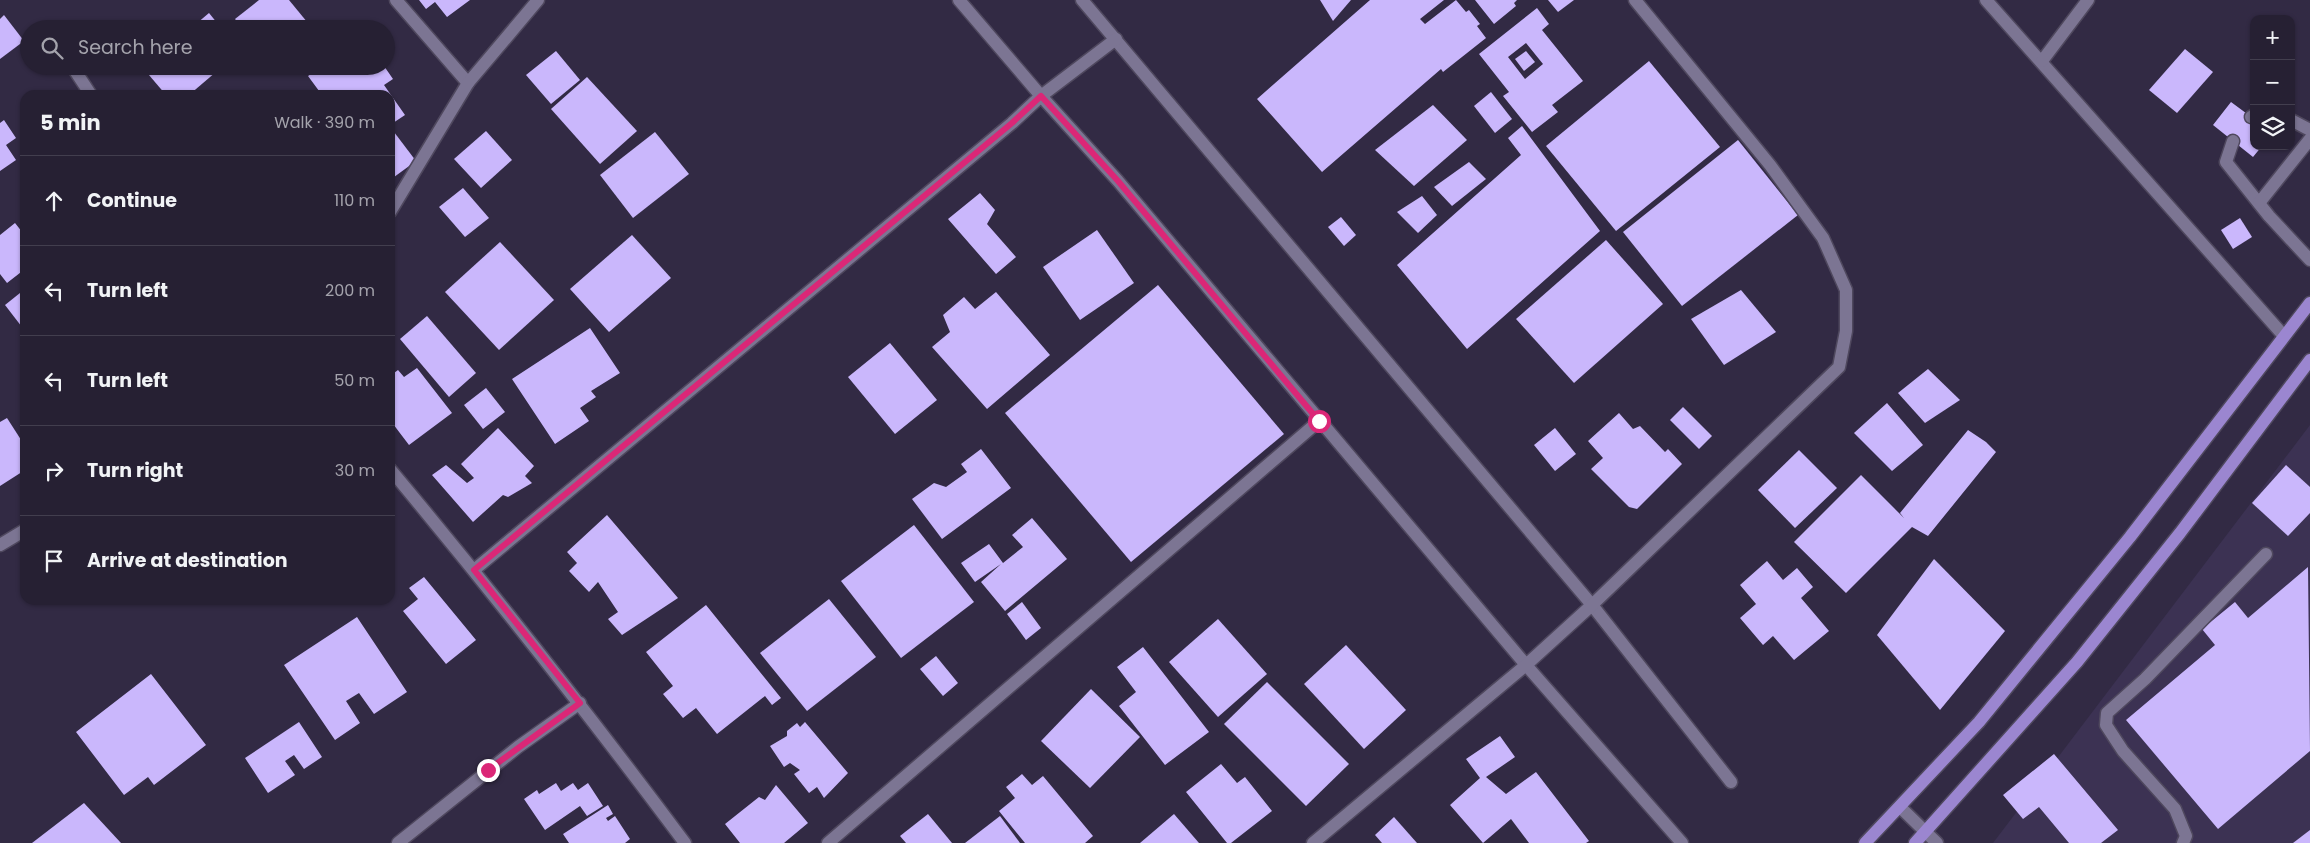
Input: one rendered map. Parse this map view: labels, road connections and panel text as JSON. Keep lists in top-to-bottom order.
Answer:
{
  "page": {
    "map_buttons": ["+", "−"],
    "search": "Search here",
    "heading": ["5 min", "Walk · 390 m"],
    "list": [
      ["Continue", "110 m"],
      ["Turn left", "200 m"],
      ["Turn left", "50 m"],
      ["Turn right", "30 m"],
      "Arrive at destination"
    ]
  }
}
